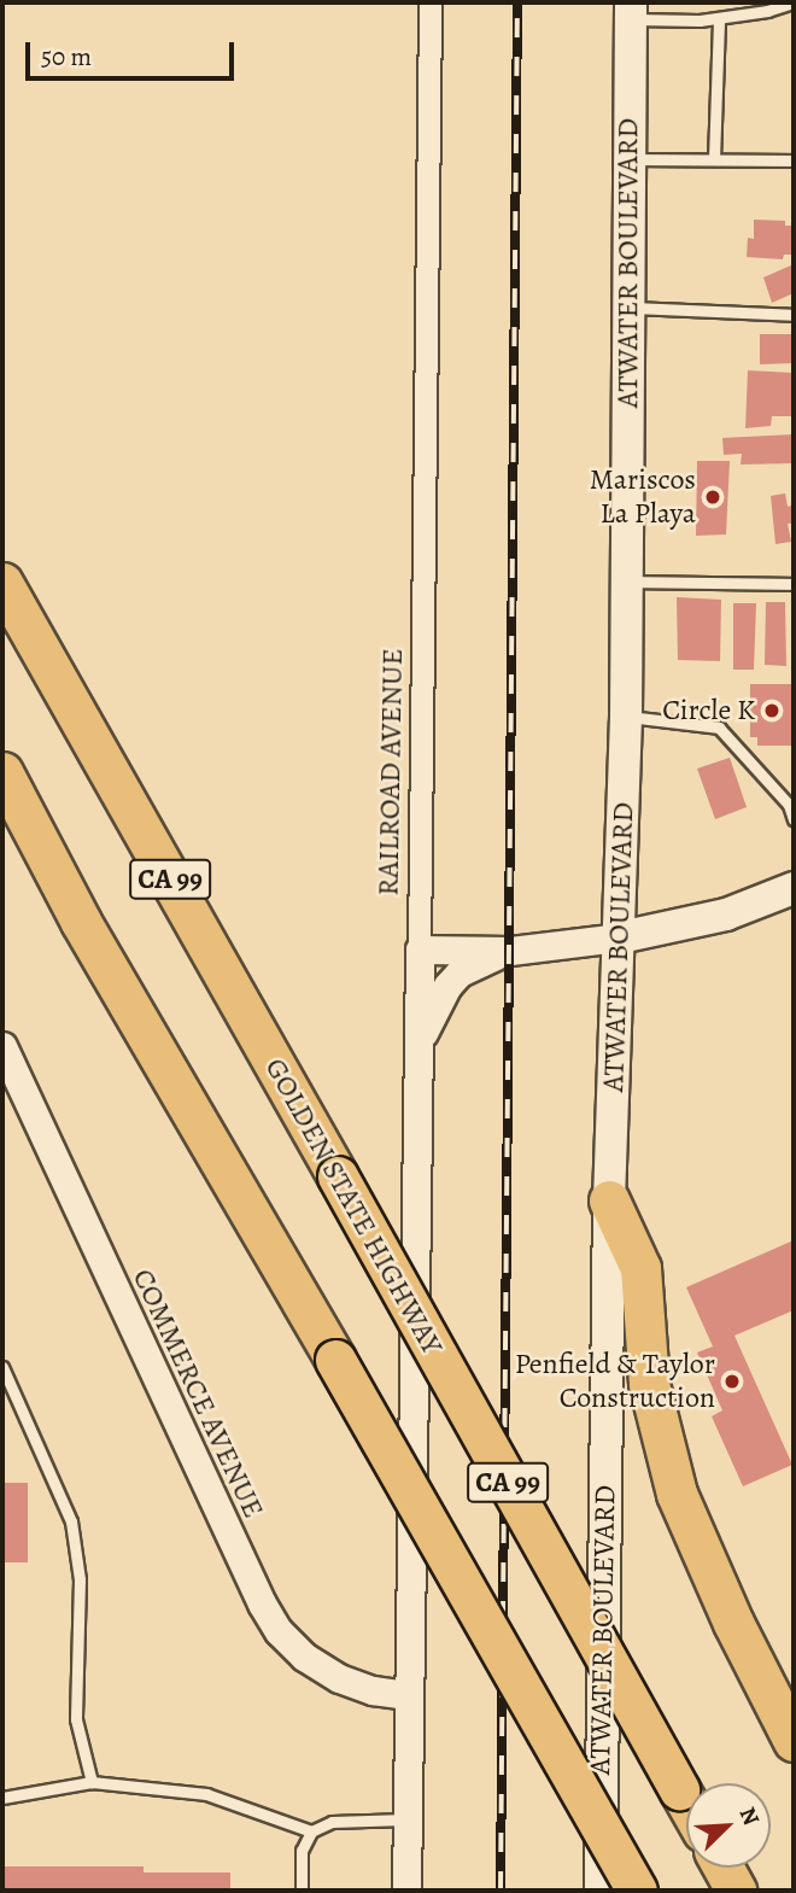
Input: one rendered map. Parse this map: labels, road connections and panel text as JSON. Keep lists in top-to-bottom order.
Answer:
{
  "streets": {
    "highway": ["CA 99", "GOLDEN STATE HIGHWAY"],
    "main road": ["ATWATER BOULEVARD"],
    "street": ["RAILROAD AVENUE", "COMMERCE AVENUE"]
  },
  "crossings": [
    ["RAILROAD AVENUE", "COMMERCE AVENUE"]
  ],
  "places": ["Mariscos La Playa", "Circle K", "Penfield & Taylor Construction"],
  "scale_bar": "50 m",
  "north": "top right"
}
